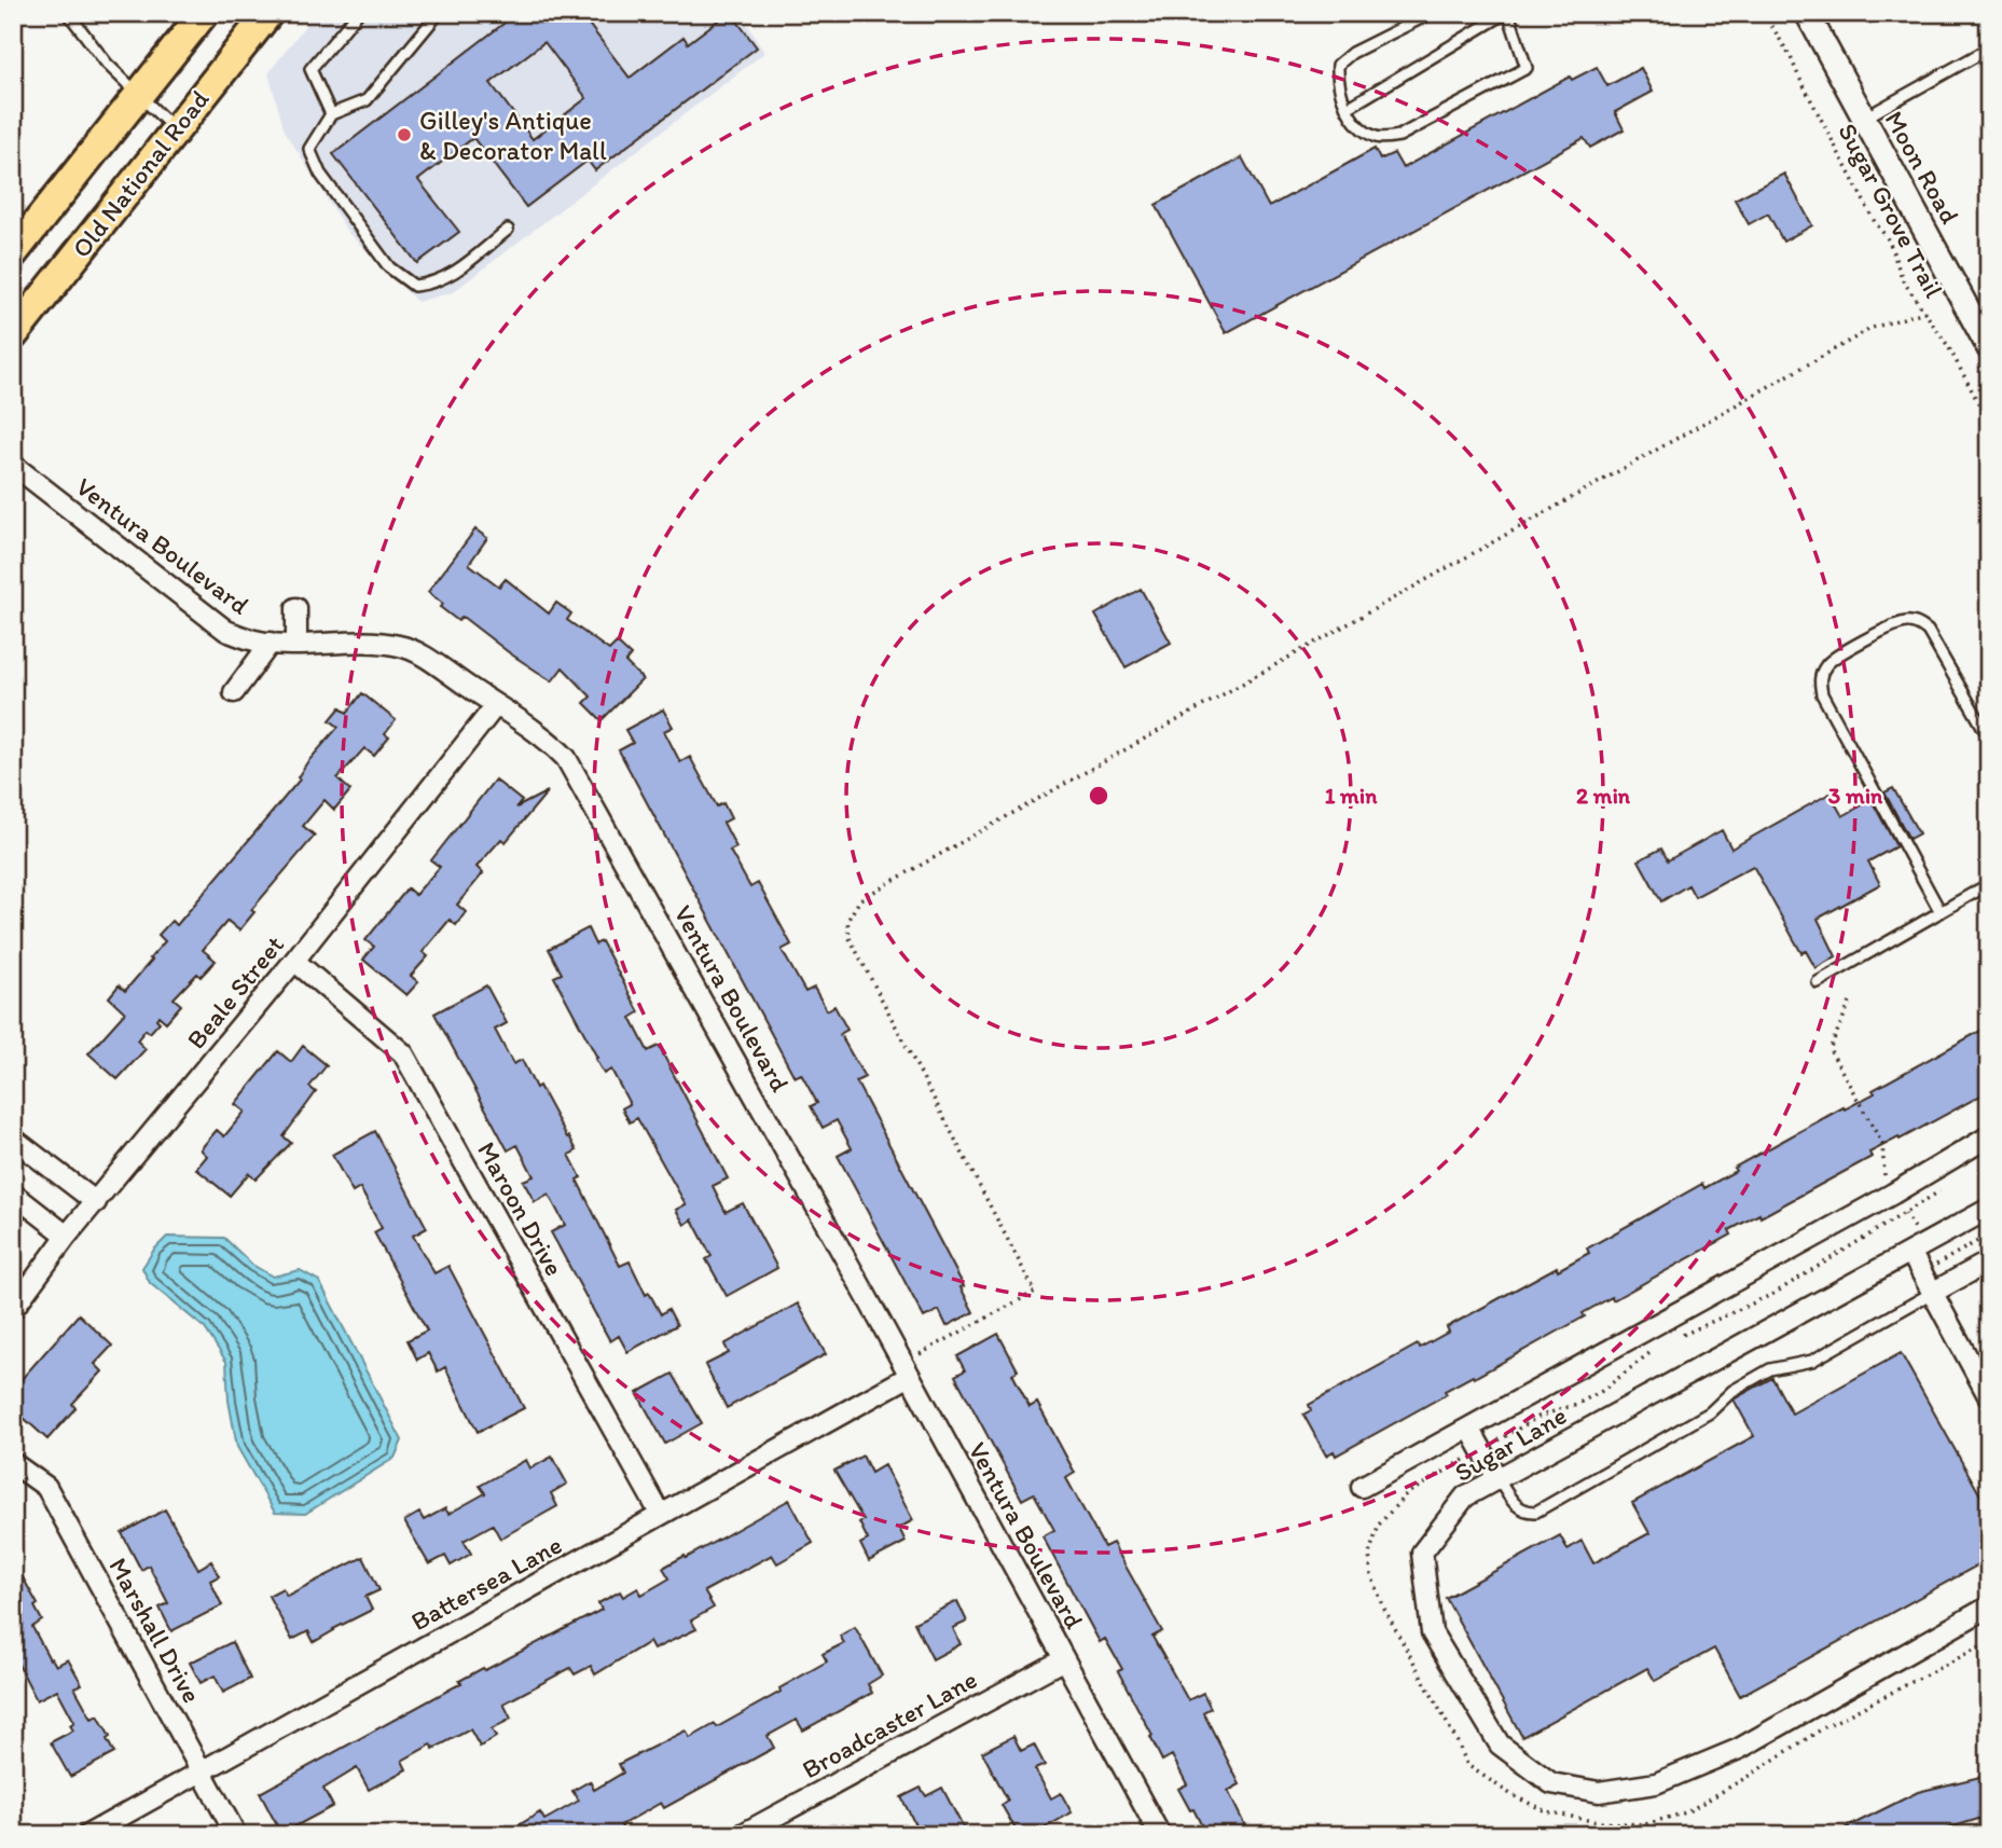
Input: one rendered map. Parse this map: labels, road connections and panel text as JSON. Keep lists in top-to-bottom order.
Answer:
{
  "streets": {
    "main road": ["Old National Road"],
    "street": [
      "Moon Road",
      "Ventura Boulevard",
      "Beale Street",
      "Maroon Drive",
      "Sugar Lane",
      "Battersea Lane",
      "Marshall Drive",
      "Broadcaster Lane"
    ],
    "path": ["Sugar Grove Trail"]
  },
  "crossings": [
    ["Ventura Boulevard", "Beale Street"],
    ["Ventura Boulevard", "Battersea Lane"],
    ["Ventura Boulevard", "Broadcaster Lane"],
    ["Beale Street", "Maroon Drive"],
    ["Maroon Drive", "Battersea Lane"],
    ["Battersea Lane", "Marshall Drive"]
  ],
  "places": ["Gilley's Antique & Decorator Mall"],
  "rings": ["1 min", "2 min", "3 min"]
}
